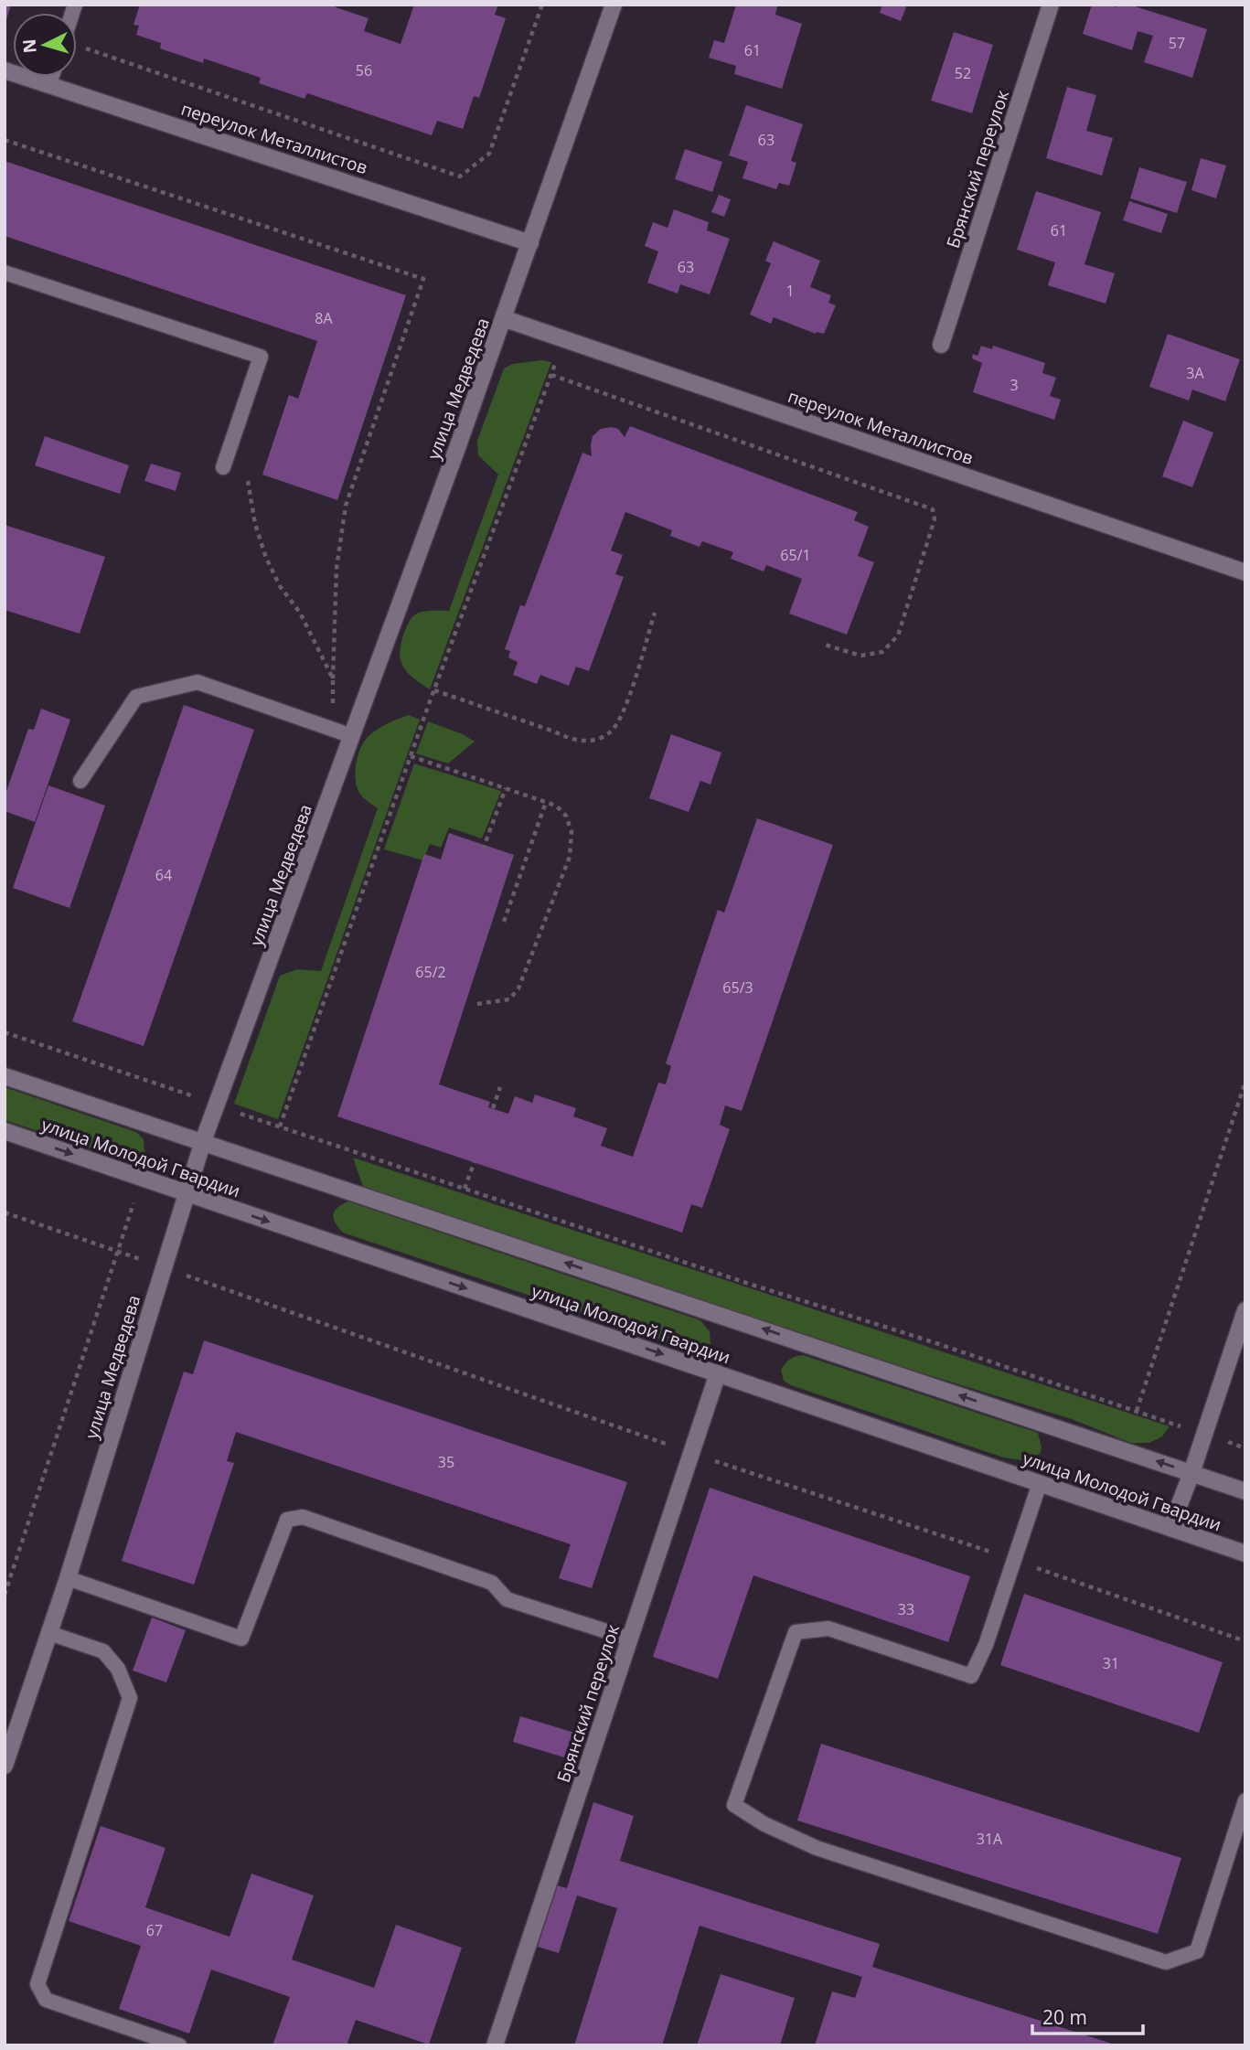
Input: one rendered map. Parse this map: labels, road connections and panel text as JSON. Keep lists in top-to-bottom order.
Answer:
{
  "streets": {
    "street": [
      "переулок Металлистов",
      "Брянский переулок",
      "улица Медведева",
      "улица Молодой Гвардии"
    ]
  },
  "crossings": [
    ["переулок Металлистов", "улица Медведева"],
    ["Брянский переулок", "улица Молодой Гвардии"],
    ["улица Медведева", "улица Молодой Гвардии"]
  ],
  "house_numbers": [
    "57",
    "61",
    "56",
    "52",
    "63",
    "61",
    "63",
    "1",
    "8А",
    "3А",
    "3",
    "65/1",
    "64",
    "65/2",
    "65/3",
    "35",
    "33",
    "31",
    "31А",
    "67"
  ],
  "scale_bar": "20 m",
  "north": "left"
}
